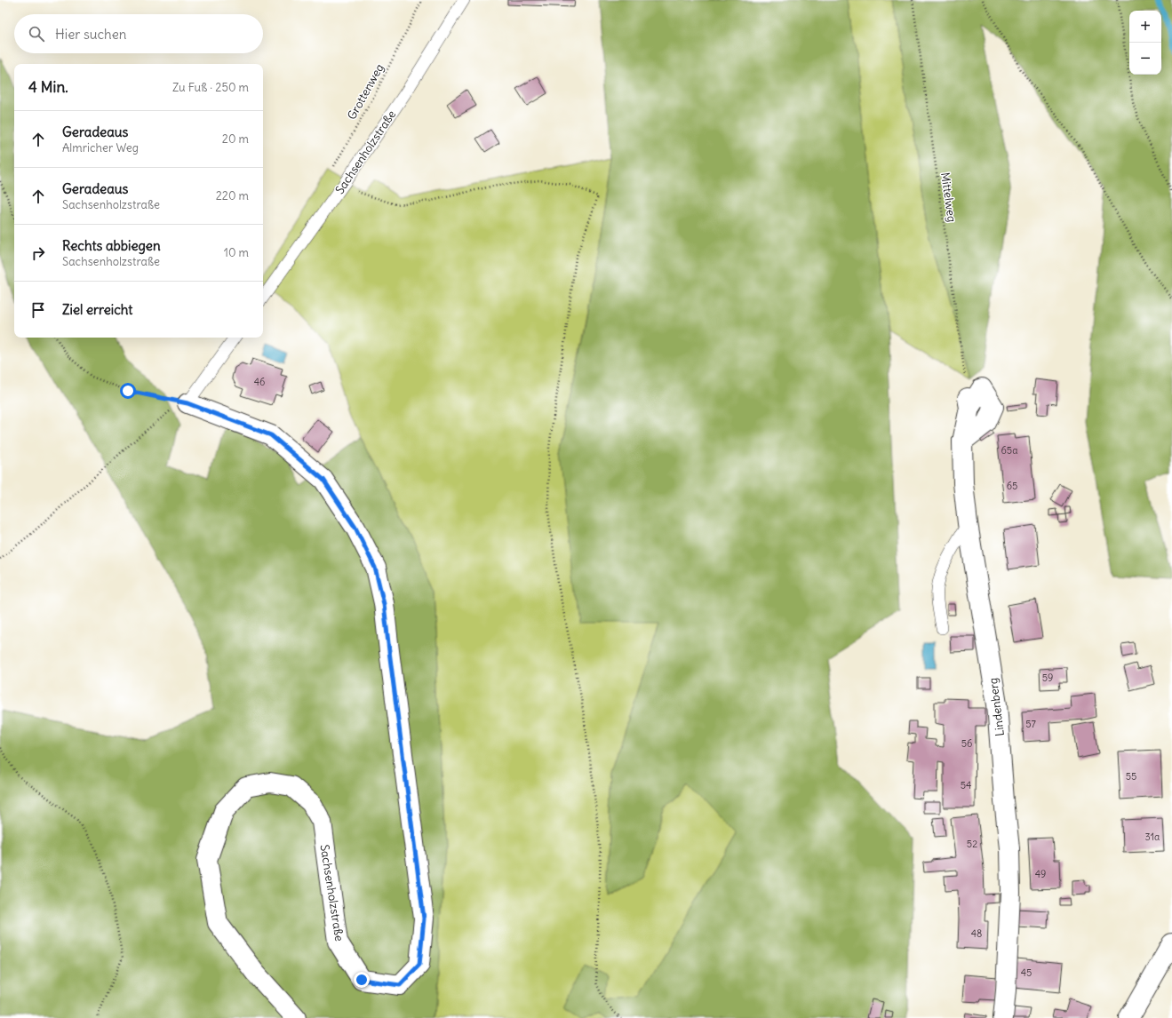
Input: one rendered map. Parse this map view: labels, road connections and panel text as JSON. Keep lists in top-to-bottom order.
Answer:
{
  "streets": {
    "street": ["Sachsenholzstraße", "Lindenberg"],
    "path": ["Grottenweg", "Mittelweg"]
  },
  "crossings": [
    ["Grottenweg", "Sachsenholzstraße"],
    ["Mittelweg", "Lindenberg"]
  ],
  "house_numbers": [
    "46",
    "65a",
    "65",
    "59",
    "57",
    "56",
    "55",
    "54",
    "31a",
    "52",
    "49",
    "48",
    "45"
  ],
  "page": {
    "map_buttons": ["+", "−"],
    "search": "Hier suchen",
    "heading": ["4 Min.", "Zu Fuß · 250 m"],
    "list": [
      ["Geradeaus", "Almricher Weg", "20 m"],
      ["Geradeaus", "Sachsenholzstraße", "220 m"],
      ["Rechts abbiegen", "Sachsenholzstraße", "10 m"],
      "Ziel erreicht"
    ]
  }
}
